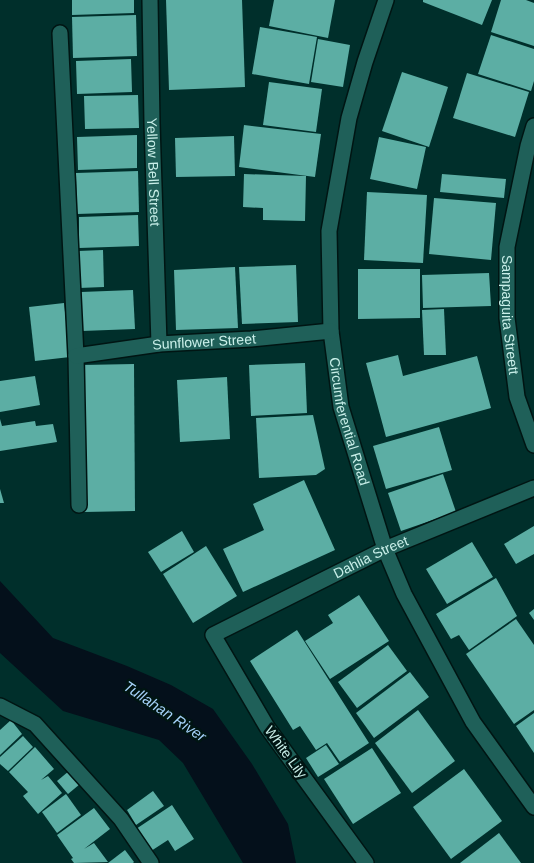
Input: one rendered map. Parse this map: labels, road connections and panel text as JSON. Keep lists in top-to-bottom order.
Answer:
{
  "streets": {
    "street": [
      "Yellow Bell Street",
      "Sampaguita Streett",
      "Sunflower Street",
      "Circumferential Road",
      "Dahlia Street",
      "White Lily"
    ]
  },
  "crossings": [
    ["Yellow Bell Street", "Sunflower Street"],
    ["Sunflower Street", "Circumferential Road"],
    ["Circumferential Road", "Dahlia Street"],
    ["Dahlia Street", "White Lily"]
  ],
  "water": ["Tullahan River"]
}
